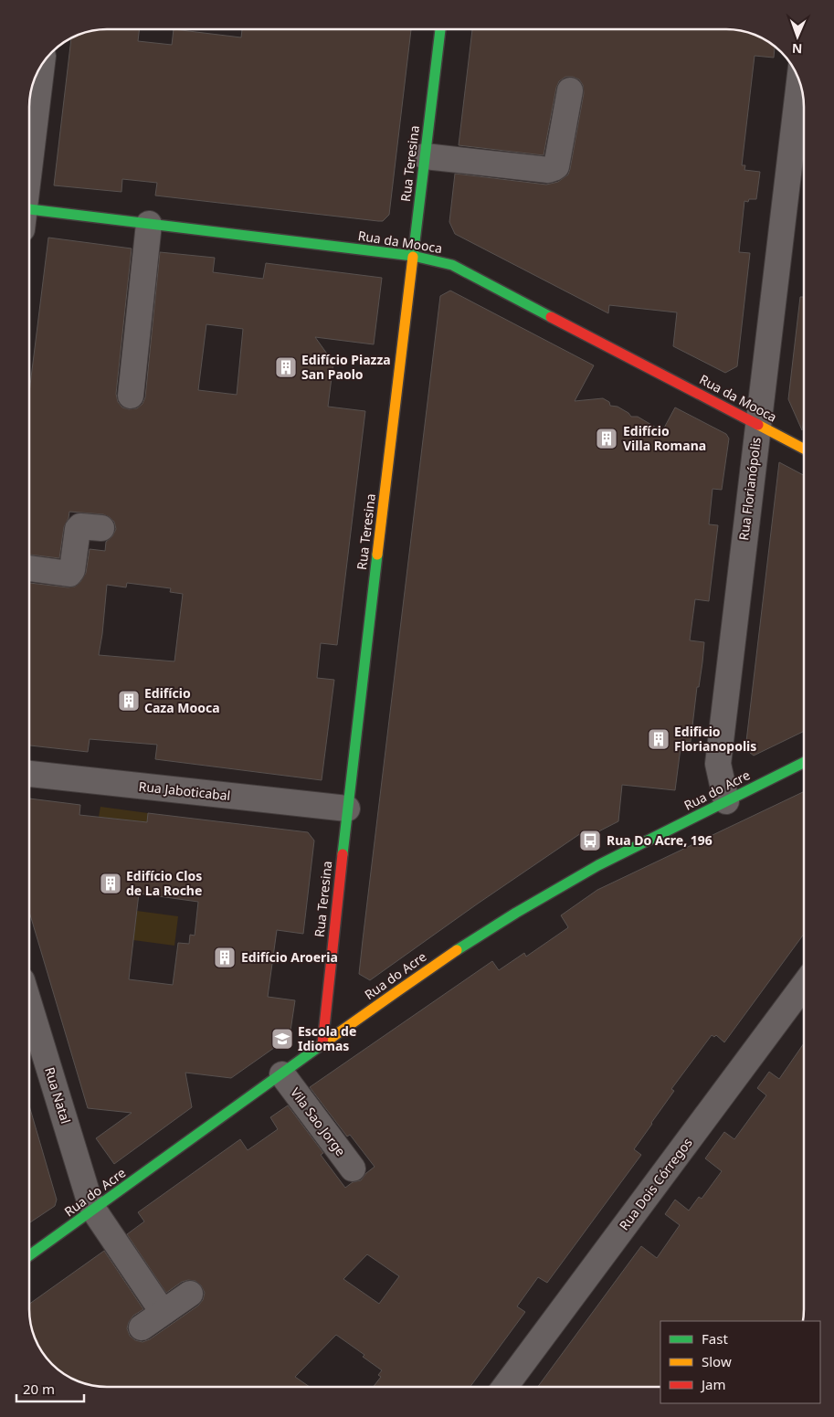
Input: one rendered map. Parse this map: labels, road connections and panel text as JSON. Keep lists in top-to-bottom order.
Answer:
{
  "streets": {
    "main road": ["Rua Teresina", "Rua da Mooca", "Rua do Acre"],
    "street": [
      "Rua Florianópolis",
      "Rua Jaboticabal",
      "Rua Natal",
      "Vila Sao Jorge",
      "Rua Dois Córregos"
    ]
  },
  "crossings": [
    ["Rua Teresina", "Rua da Mooca"],
    ["Rua Teresina", "Rua do Acre"],
    ["Rua Teresina", "Rua Jaboticabal"],
    ["Rua da Mooca", "Rua Florianópolis"],
    ["Rua Florianópolis", "Rua do Acre"],
    ["Rua do Acre", "Rua Natal"],
    ["Rua do Acre", "Vila Sao Jorge"]
  ],
  "places": {
    "building": [
      "Edifício Piazza San Paolo",
      "Edifício Villa Romana",
      "Edifício Caza Mooca",
      "Edificio Florianopolis",
      "Edifício Clos de La Roche",
      "Edifício Aroeria"
    ],
    "bus stop": ["Rua Do Acre, 196"],
    "school or university": ["Escola de Idiomas"]
  },
  "legend": ["Fast", "Slow", "Jam"],
  "scale_bar": "20 m",
  "north": "bottom"
}
